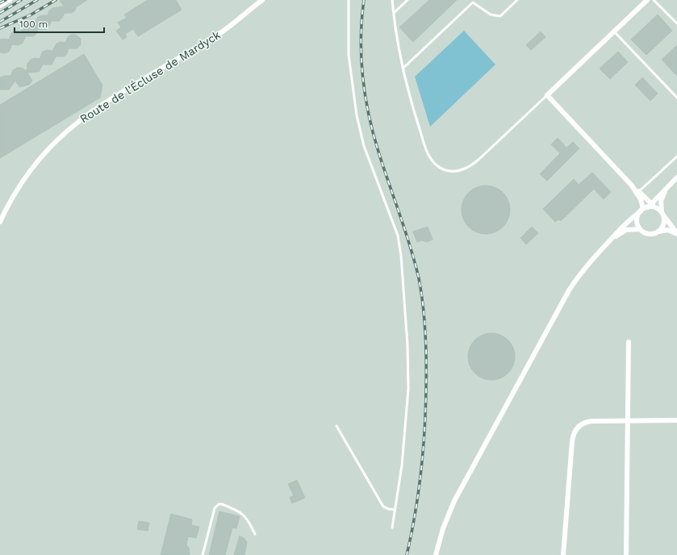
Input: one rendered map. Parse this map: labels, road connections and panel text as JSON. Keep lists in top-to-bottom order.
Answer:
{
  "streets": {
    "street": ["Route de l'Écluse de Mardyck"]
  },
  "scale_bar": "100 m"
}
